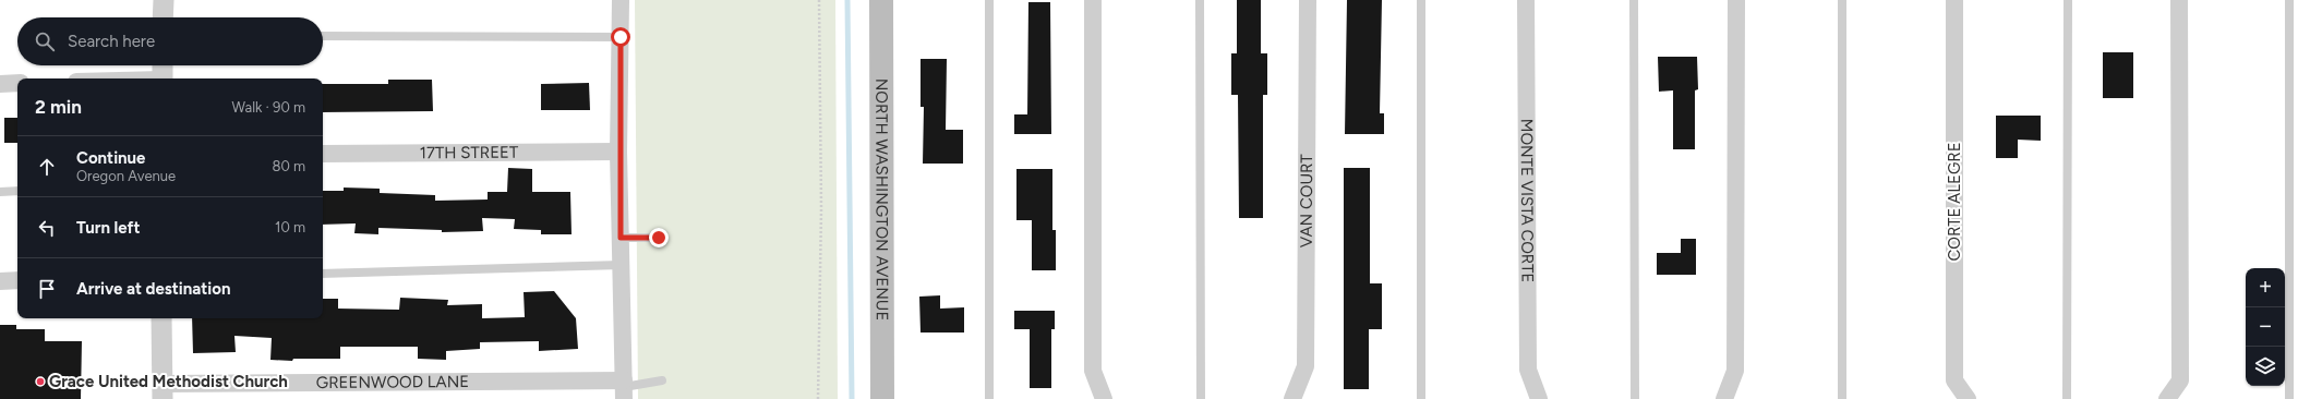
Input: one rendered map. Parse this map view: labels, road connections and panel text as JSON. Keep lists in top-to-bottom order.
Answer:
{
  "streets": {
    "main road": ["NORTH WASHINGTON AVENUE"],
    "street": [
      "17TH STREET",
      "VAN COURT",
      "MONTE VISTA CORTE",
      "CORTE ALEGRE",
      "GREENWOOD LANE"
    ]
  },
  "places": ["Grace United Methodist Church"],
  "page": {
    "search": "Search here",
    "heading": ["2 min", "Walk · 90 m"],
    "list": [
      ["Continue", "Oregon Avenue", "80 m"],
      ["Turn left", "10 m"],
      "Arrive at destination"
    ],
    "map_buttons": ["+", "−"]
  }
}
